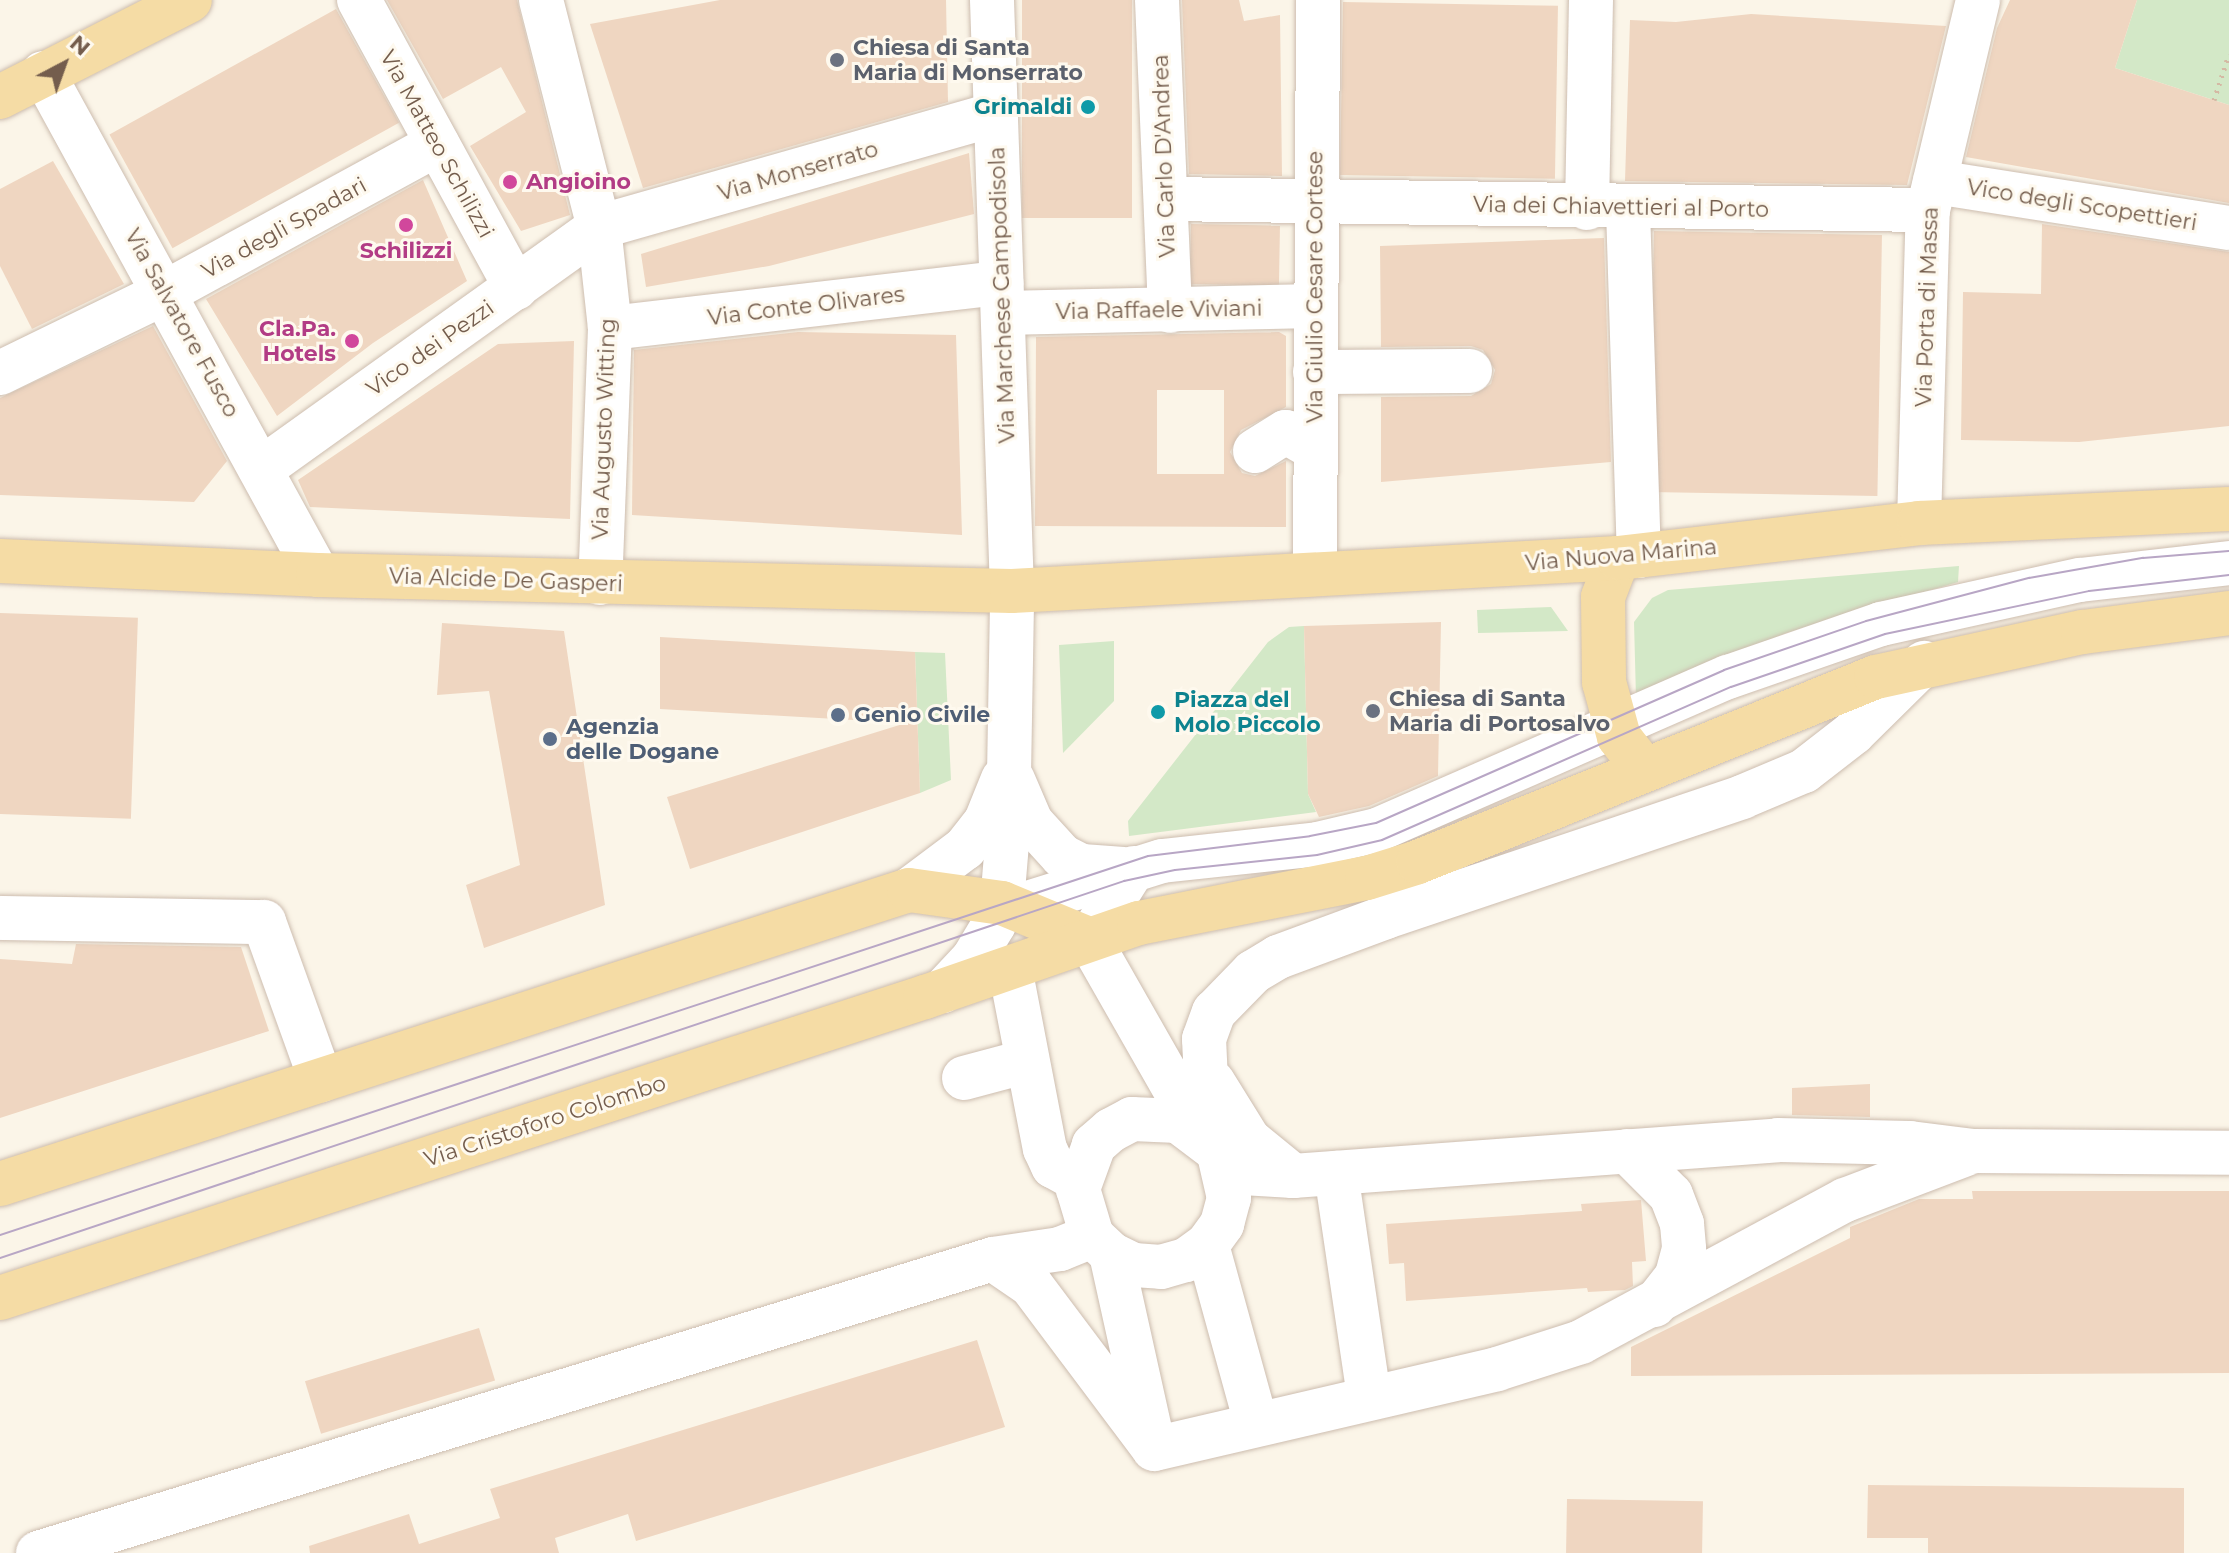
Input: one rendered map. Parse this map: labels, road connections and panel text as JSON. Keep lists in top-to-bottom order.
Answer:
{
  "streets": {
    "main road": ["Via Nuova Marina", "Via Alcide De Gasperi", "Via Cristoforo Colombo"],
    "street": [
      "Via Matteo Schilizzi",
      "Via Carlo D'Andrea",
      "Via Monserrato",
      "Vico degli Scopettieri",
      "Via dei Chiavettieri al Porto",
      "Via degli Spadari",
      "Via Giulio Cesare Cortese",
      "Via Marchese Campodisola",
      "Via Conte Olivares",
      "Via Porta di Massa",
      "Via Raffaele Viviani",
      "Via Salvatore Fusco",
      "Vico dei Pezzi",
      "Via Augusto Witting"
    ]
  },
  "crossings": [
    ["Via Matteo Schilizzi", "Via degli Spadari"],
    ["Via Matteo Schilizzi", "Vico dei Pezzi"],
    ["Via Carlo D'Andrea", "Via dei Chiavettieri al Porto"],
    ["Via Carlo D'Andrea", "Via Raffaele Viviani"],
    ["Via Monserrato", "Via Marchese Campodisola"],
    ["Via Monserrato", "Vico dei Pezzi"],
    ["Via Monserrato", "Via Augusto Witting"],
    ["Vico degli Scopettieri", "Via dei Chiavettieri al Porto"],
    ["Vico degli Scopettieri", "Via Porta di Massa"],
    ["Via dei Chiavettieri al Porto", "Via Giulio Cesare Cortese"],
    ["Via dei Chiavettieri al Porto", "Via Porta di Massa"],
    ["Via degli Spadari", "Via Salvatore Fusco"],
    ["Via Giulio Cesare Cortese", "Via Raffaele Viviani"],
    ["Via Giulio Cesare Cortese", "Via Nuova Marina"],
    ["Via Marchese Campodisola", "Via Conte Olivares"],
    ["Via Marchese Campodisola", "Via Raffaele Viviani"],
    ["Via Marchese Campodisola", "Via Nuova Marina"],
    ["Via Marchese Campodisola", "Via Alcide De Gasperi"],
    ["Via Conte Olivares", "Via Raffaele Viviani"],
    ["Via Conte Olivares", "Via Augusto Witting"],
    ["Via Porta di Massa", "Via Nuova Marina"],
    ["Via Salvatore Fusco", "Vico dei Pezzi"],
    ["Via Salvatore Fusco", "Via Alcide De Gasperi"],
    ["Vico dei Pezzi", "Via Augusto Witting"],
    ["Via Augusto Witting", "Via Alcide De Gasperi"],
    ["Via Nuova Marina", "Via Alcide De Gasperi"]
  ],
  "places": [
    "Chiesa di Santa Maria di Monserrato",
    "Grimaldi",
    "Angioino",
    "Schilizzi",
    "Cla.Pa. Hotels",
    "Chiesa di Santa Maria di Portosalvo",
    "Piazza del Molo Piccolo",
    "Genio Civile",
    "Agenzia delle Dogane"
  ],
  "north": "top right"
}
